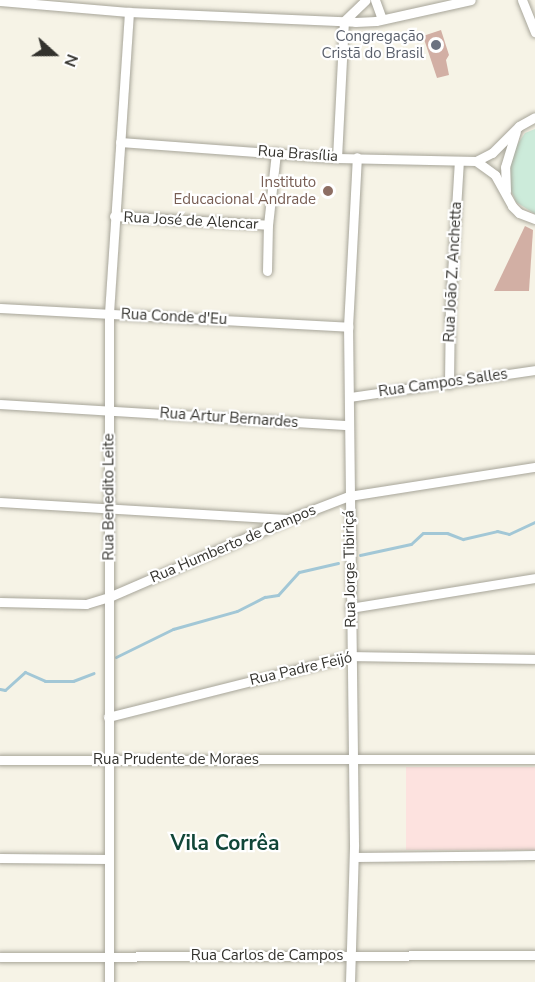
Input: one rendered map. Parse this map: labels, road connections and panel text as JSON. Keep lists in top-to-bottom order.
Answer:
{
  "streets": {
    "street": [
      "Rua Brasília",
      "Rua José de Alencar",
      "Rua João Z. Anchetta",
      "Rua Conde d'Eu",
      "Rua Campos Salles",
      "Rua Artur Bernardes",
      "Rua Benedito Leite",
      "Rua Humberto de Campos",
      "Rua Jorge Tibiriçá",
      "Rua Padre Feijó",
      "Rua Prudente de Moraes",
      "Rua Carlos de Campos"
    ]
  },
  "crossings": [
    ["Rua Brasília", "Rua João Z. Anchetta"],
    ["Rua Brasília", "Rua Benedito Leite"],
    ["Rua Brasília", "Rua Jorge Tibiriçá"],
    ["Rua José de Alencar", "Rua Benedito Leite"],
    ["Rua João Z. Anchetta", "Rua Campos Salles"],
    ["Rua Conde d'Eu", "Rua Benedito Leite"],
    ["Rua Conde d'Eu", "Rua Jorge Tibiriçá"],
    ["Rua Campos Salles", "Rua Jorge Tibiriçá"],
    ["Rua Artur Bernardes", "Rua Benedito Leite"],
    ["Rua Artur Bernardes", "Rua Jorge Tibiriçá"],
    ["Rua Benedito Leite", "Rua Humberto de Campos"],
    ["Rua Benedito Leite", "Rua Padre Feijó"],
    ["Rua Benedito Leite", "Rua Prudente de Moraes"],
    ["Rua Benedito Leite", "Rua Carlos de Campos"],
    ["Rua Humberto de Campos", "Rua Jorge Tibiriçá"],
    ["Rua Jorge Tibiriçá", "Rua Padre Feijó"],
    ["Rua Jorge Tibiriçá", "Rua Prudente de Moraes"],
    ["Rua Jorge Tibiriçá", "Rua Carlos de Campos"]
  ],
  "districts": ["Vila Corrêa"],
  "places": ["Congregação Cristã do Brasil", "Instituto Educacional Andrade"],
  "north": "right"
}
